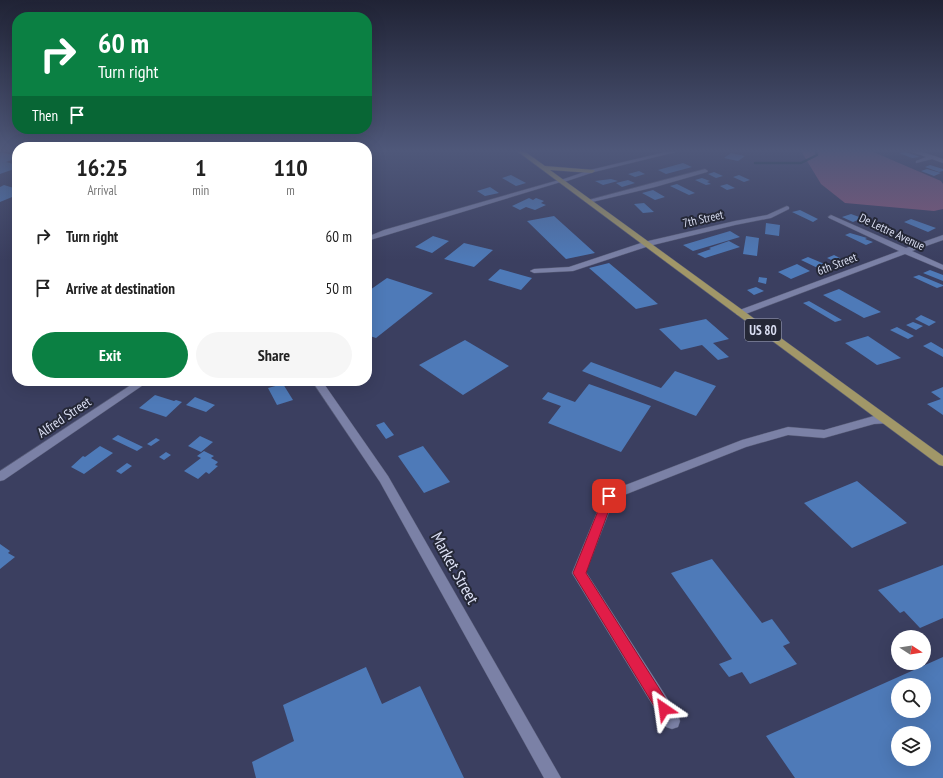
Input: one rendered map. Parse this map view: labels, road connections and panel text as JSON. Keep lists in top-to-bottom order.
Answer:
{
  "streets": {
    "main road": ["US 80"],
    "street": [
      "7th Street",
      "De Lettre Avenue",
      "6th Street",
      "Alfred Street",
      "Market Street"
    ]
  },
  "crossings": [
    ["7th Street", "US 80"],
    ["De Lettre Avenue", "6th Street"],
    ["6th Street", "US 80"]
  ],
  "north": "right",
  "page": {
    "turn": ["60 m", "Turn right"],
    "then": "Then",
    "eta": [
      "16:25",
      "Arrival",
      "1",
      "min",
      "110",
      "m"
    ],
    "list": [
      {
        "name": "Turn right",
        "value": "60 m"
      },
      {
        "name": "Arrive at destination",
        "value": "50 m"
      }
    ],
    "buttons": ["Exit", "Share"]
  }
}
